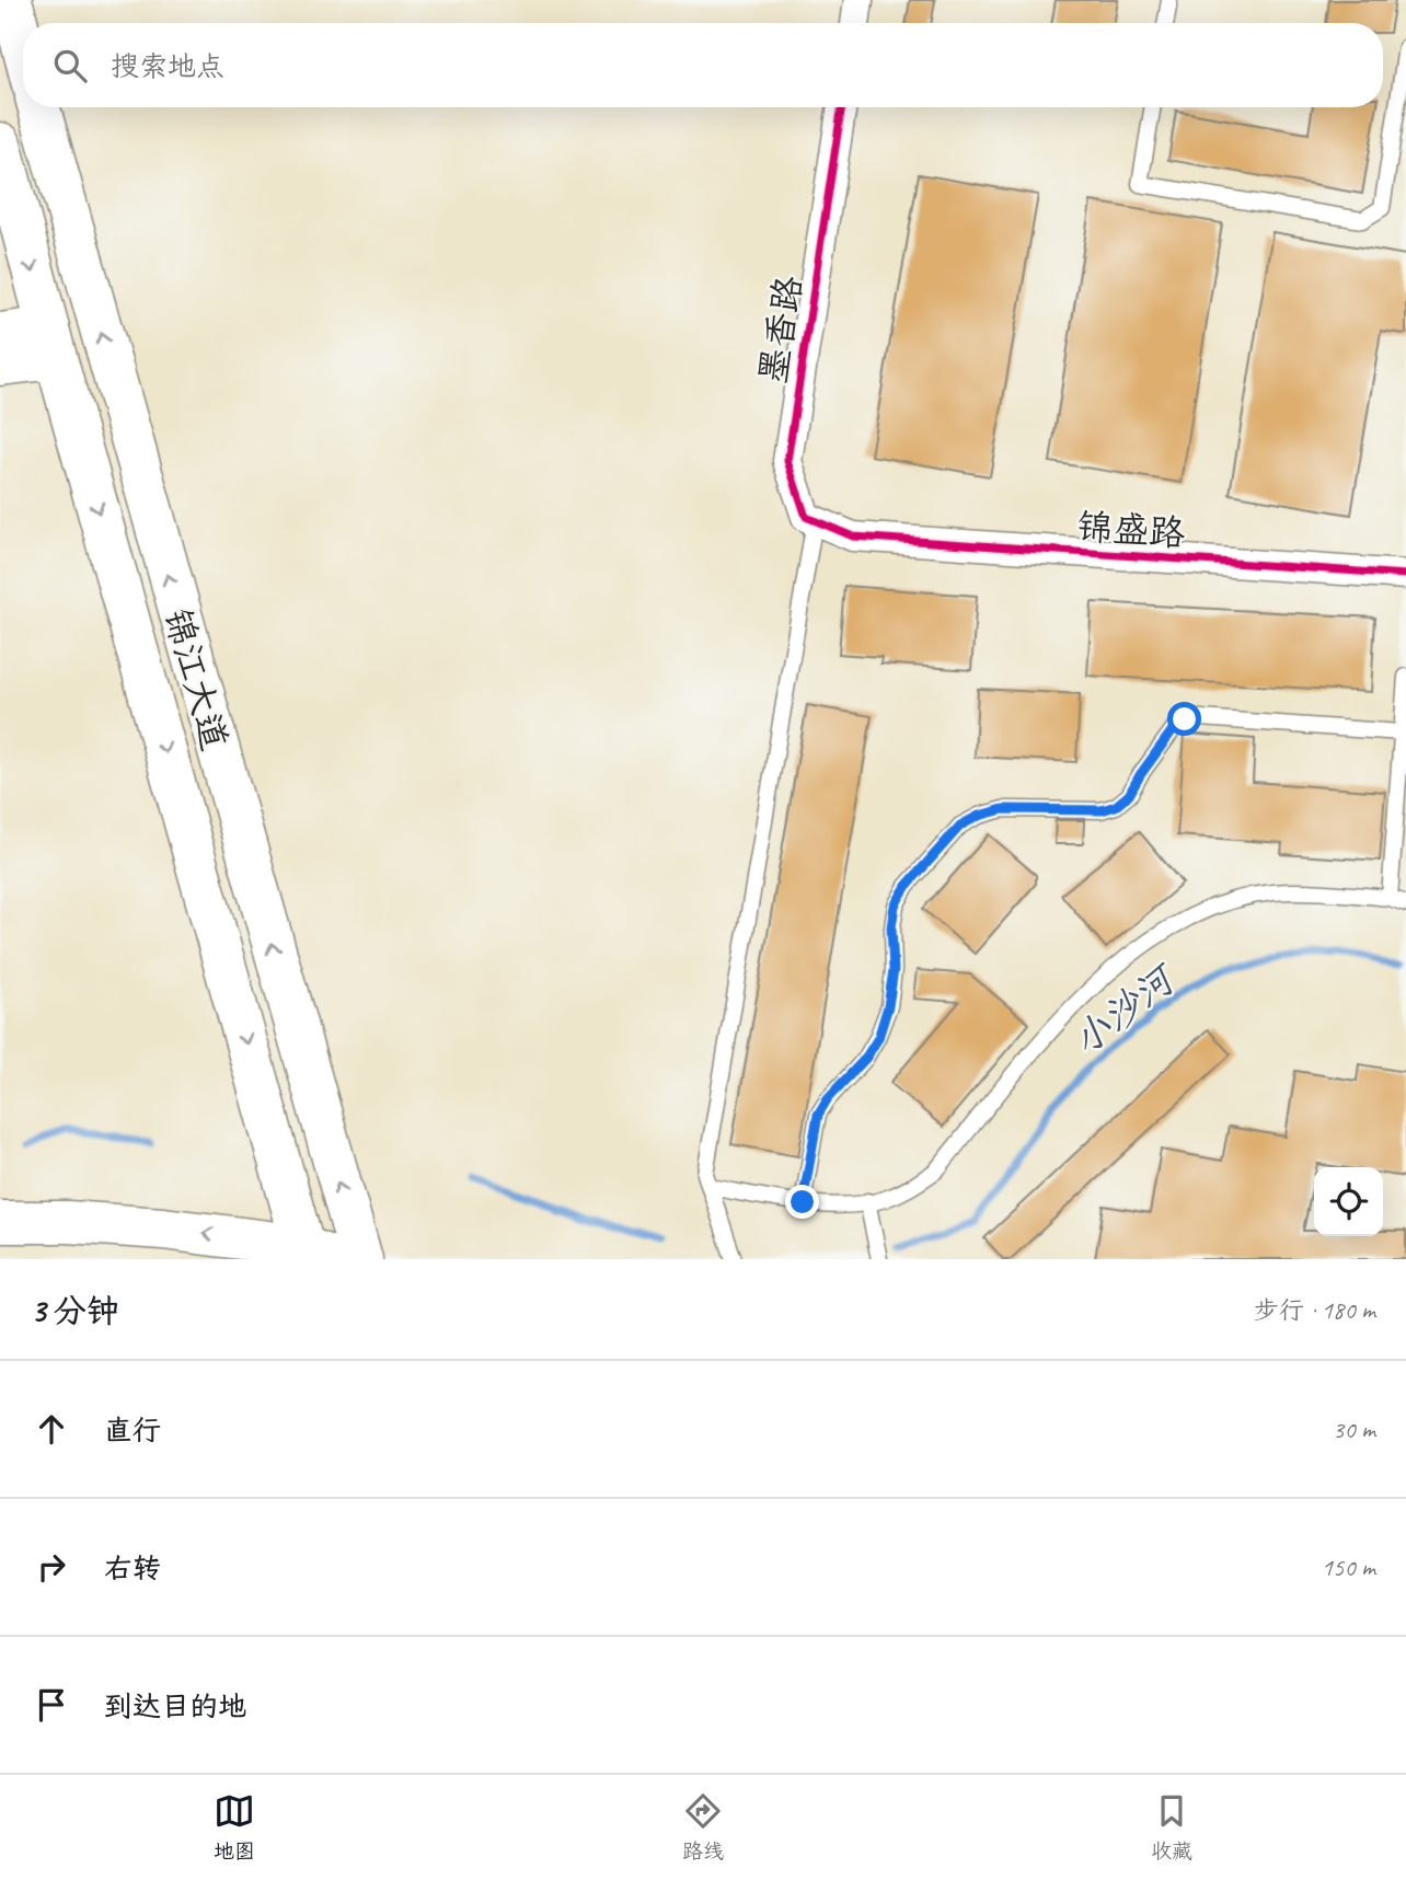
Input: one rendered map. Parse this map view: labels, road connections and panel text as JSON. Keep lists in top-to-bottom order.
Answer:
{
  "streets": {
    "main road": ["锦江大道"],
    "street": ["墨香路", "锦盛路"]
  },
  "crossings": [
    ["墨香路", "锦盛路"]
  ],
  "water": ["小沙河"],
  "page": {
    "search": "搜索地点",
    "heading": ["3 分钟", "步行 · 180 m"],
    "list": [
      ["直行", "30 m"],
      ["右转", "150 m"],
      "到达目的地"
    ],
    "nav": ["地图", "路线", "收藏"]
  }
}
